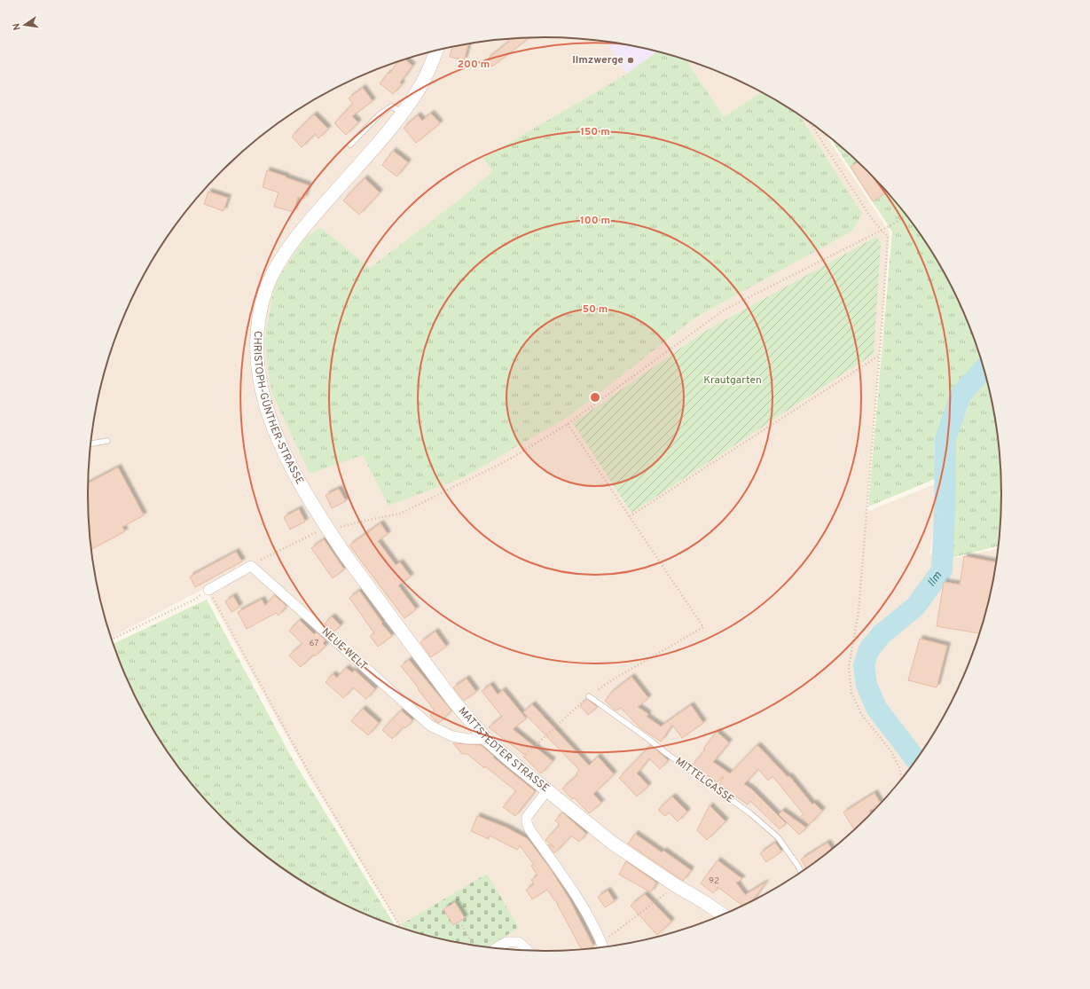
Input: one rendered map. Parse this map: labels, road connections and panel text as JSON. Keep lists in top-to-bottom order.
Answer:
{
  "streets": {
    "street": ["CHRISTOPH-GÜNTHER-STRASSE", "NEUE WELT", "MATTSTEDTER STRASSE"],
    "lane": ["MITTELGASSE"]
  },
  "crossings": [
    ["CHRISTOPH-GÜNTHER-STRASSE", "MATTSTEDTER STRASSE"],
    ["NEUE WELT", "MATTSTEDTER STRASSE"]
  ],
  "water": ["Ilm"],
  "parks": ["Krautgarten"],
  "places": ["Ilmzwerge"],
  "house_numbers": ["67", "92"],
  "north": "left",
  "rings": [
    "200 m",
    "150 m",
    "100 m",
    "50 m"
  ]
}
